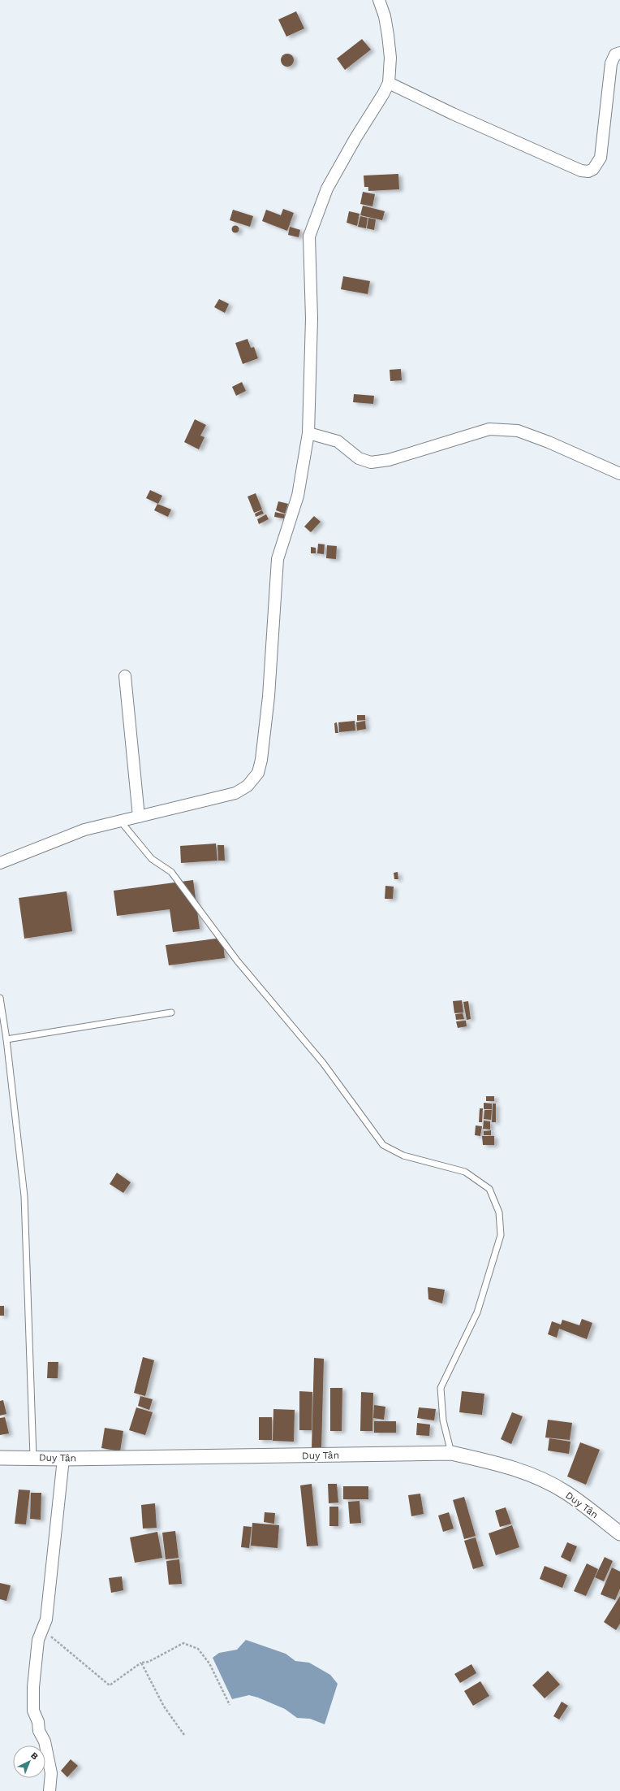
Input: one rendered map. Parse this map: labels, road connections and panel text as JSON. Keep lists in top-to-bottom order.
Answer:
{
  "streets": {
    "street": ["Duy Tân"]
  },
  "north": "top right"
}
